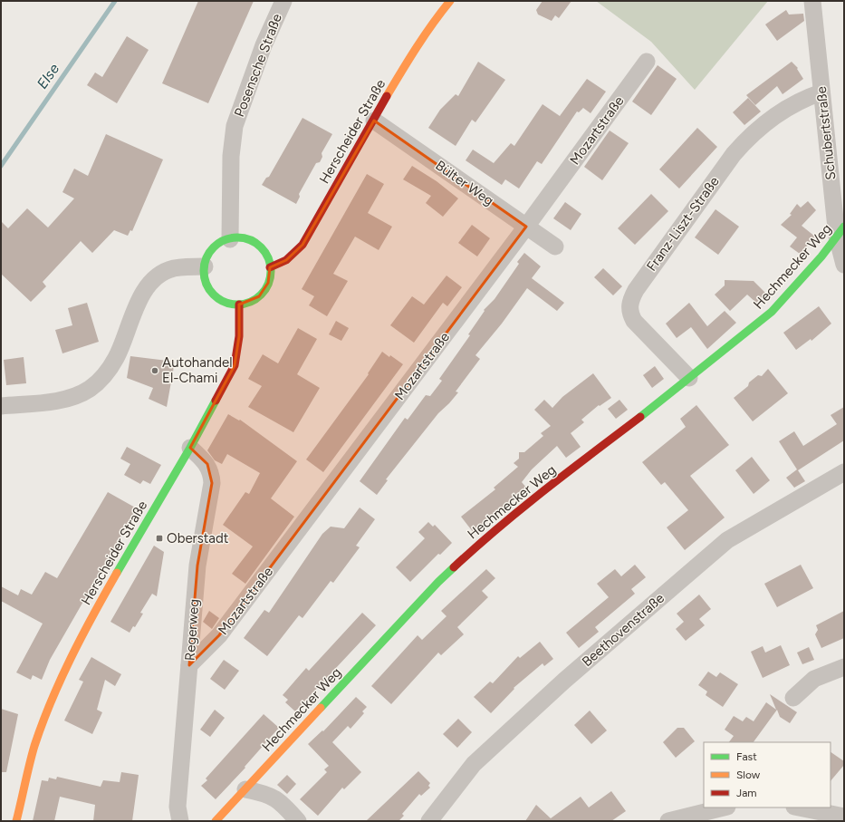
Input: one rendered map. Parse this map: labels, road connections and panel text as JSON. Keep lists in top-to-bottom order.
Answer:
{
  "streets": {
    "main road": ["Herscheider Straße", "Hechmecker Weg"],
    "street": [
      "Posensche Straße",
      "Mozartstraße",
      "Schubertstraße",
      "Bülter Weg",
      "Franz-Liszt-Straße",
      "Regerweg",
      "Beethovenstraße"
    ]
  },
  "crossings": [
    ["Posensche Straße", "Herscheider Straße"],
    ["Mozartstraße", "Bülter Weg"],
    ["Mozartstraße", "Regerweg"],
    ["Herscheider Straße", "Bülter Weg"],
    ["Herscheider Straße", "Regerweg"],
    ["Schubertstraße", "Franz-Liszt-Straße"],
    ["Schubertstraße", "Hechmecker Weg"],
    ["Franz-Liszt-Straße", "Hechmecker Weg"]
  ],
  "water": ["Else"],
  "places": {
    "other": ["Autohandel El-Chami"],
    "transit": ["Oberstadt"]
  },
  "legend": ["Fast", "Slow", "Jam"]
}
